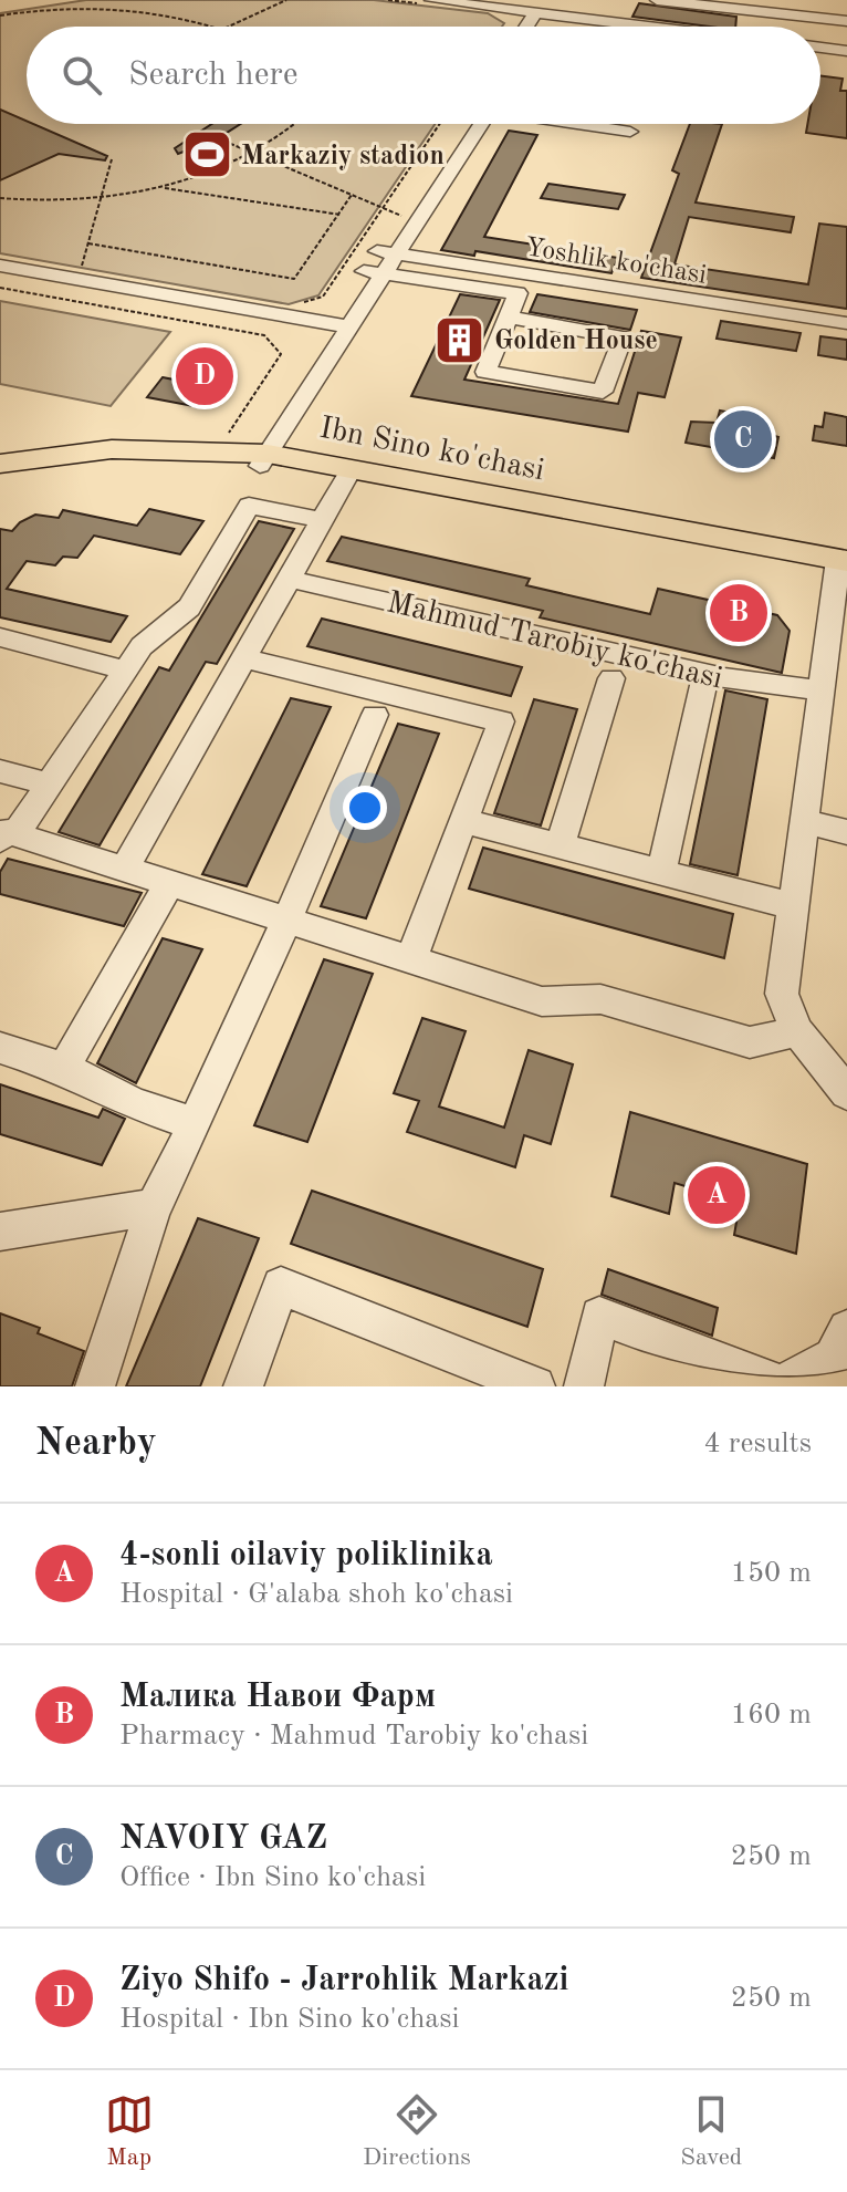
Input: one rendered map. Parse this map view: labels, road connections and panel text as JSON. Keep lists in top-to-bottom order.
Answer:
{
  "streets": {
    "street": ["Yoshlik ko'chasi", "Mahmud Tarobiy ko'chasi"]
  },
  "places": {
    "sports": ["Markaziy stadion"],
    "building": ["Golden House"]
  },
  "page": {
    "search": "Search here",
    "pins": [
      "D",
      "C",
      "B",
      "A"
    ],
    "heading": ["Nearby", "4 results"],
    "list": [
      {
        "mark": "A",
        "name": "4-sonli oilaviy poliklinika",
        "note": "Hospital · G'alaba shoh ko'chasi",
        "value": "150 m"
      },
      {
        "mark": "B",
        "name": "Малика Навои Фарм",
        "note": "Pharmacy · Mahmud Tarobiy ko'chasi",
        "value": "160 m"
      },
      {
        "mark": "C",
        "name": "NAVOIY GAZ",
        "note": "Office · Ibn Sino ko'chasi",
        "value": "250 m"
      },
      {
        "mark": "D",
        "name": "Ziyo Shifo - Jarrohlik Markazi",
        "note": "Hospital · Ibn Sino ko'chasi",
        "value": "250 m"
      }
    ],
    "nav": ["Map", "Directions", "Saved"]
  }
}
